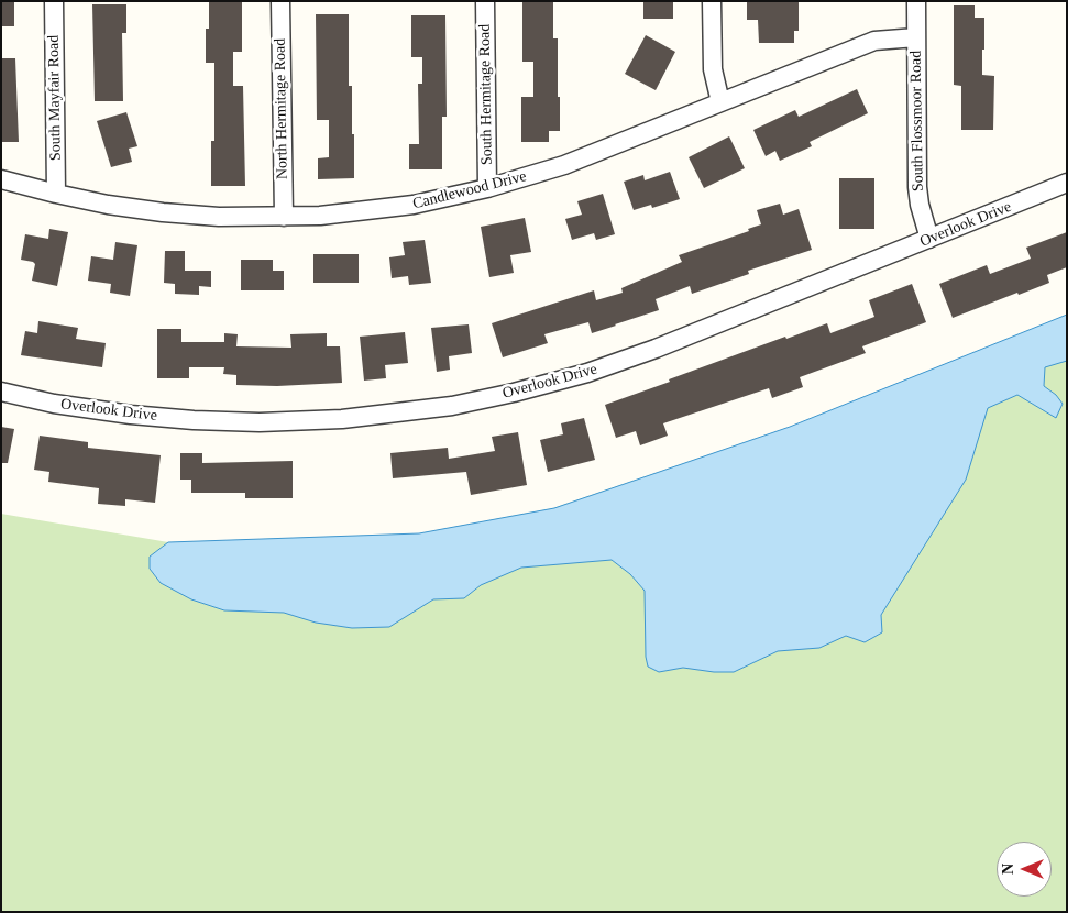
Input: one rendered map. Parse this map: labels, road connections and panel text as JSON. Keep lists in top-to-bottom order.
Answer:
{
  "streets": {
    "street": [
      "South Hermitage Road",
      "South Mayfair Road",
      "North Hermitage Road",
      "South Flossmoor Road",
      "Candlewood Drive",
      "Overlook Drive"
    ]
  },
  "crossings": [
    ["South Hermitage Road", "Candlewood Drive"],
    ["South Mayfair Road", "Candlewood Drive"],
    ["North Hermitage Road", "Candlewood Drive"],
    ["South Flossmoor Road", "Candlewood Drive"],
    ["South Flossmoor Road", "Overlook Drive"]
  ],
  "north": "left"
}
